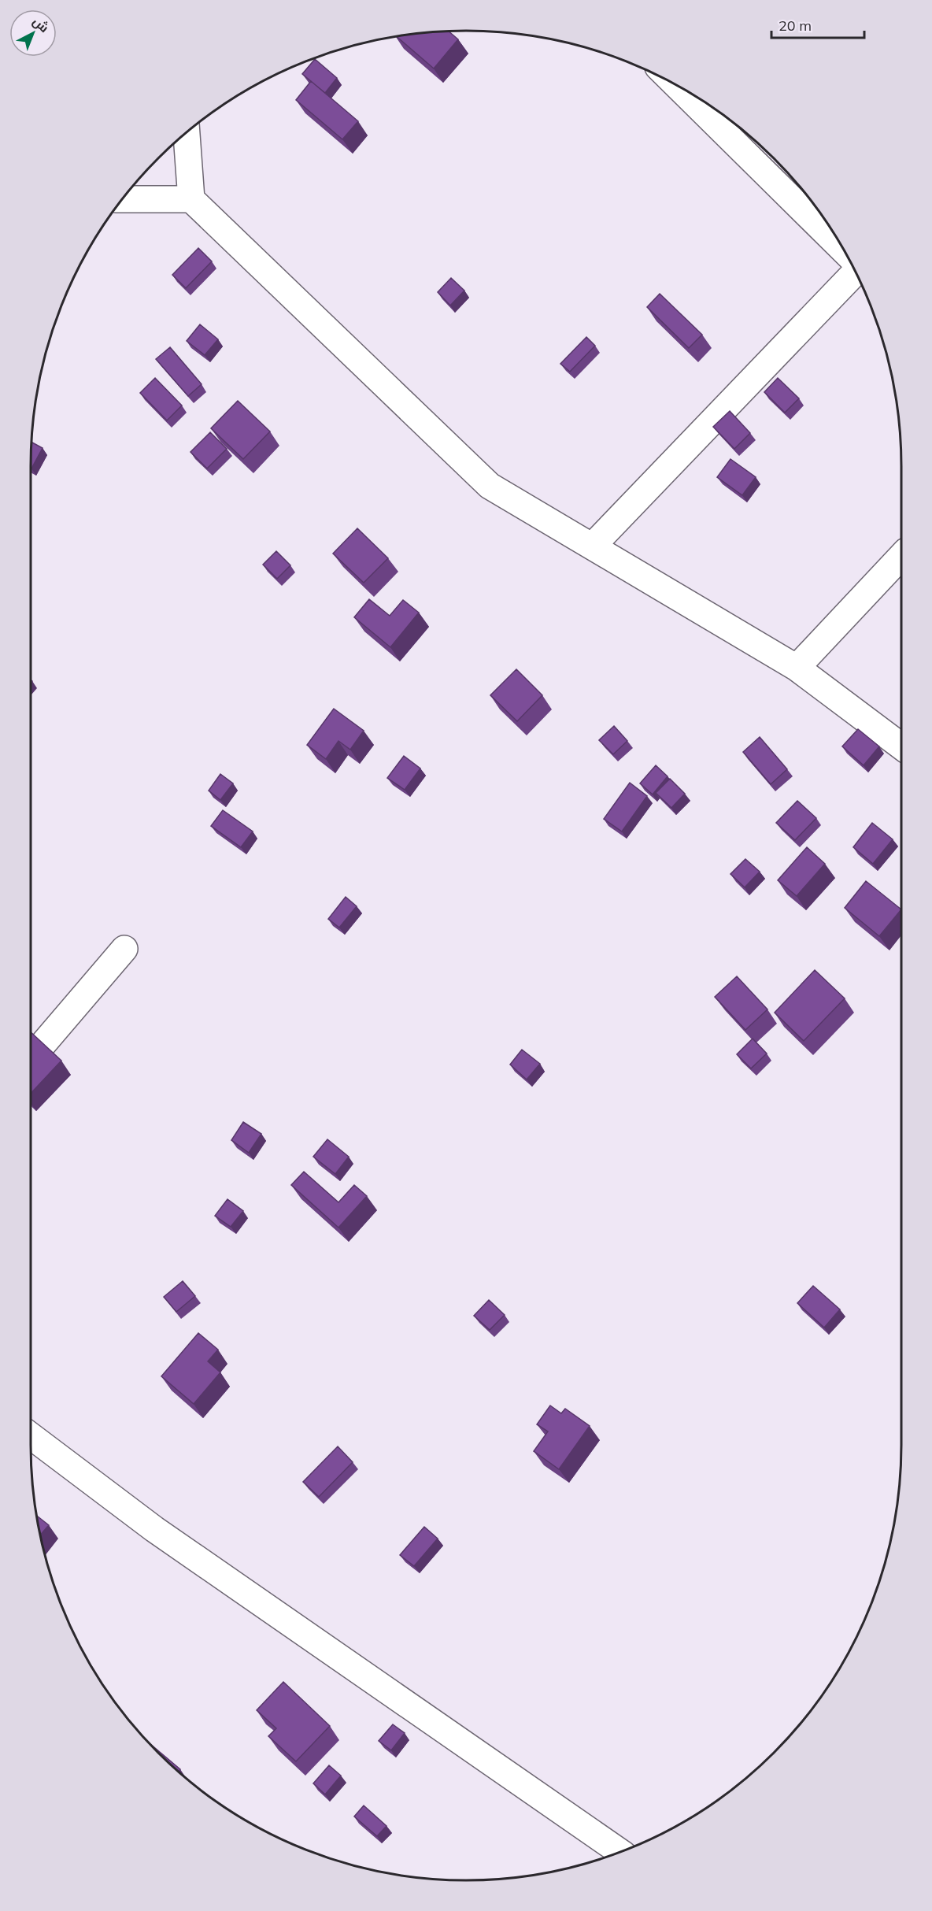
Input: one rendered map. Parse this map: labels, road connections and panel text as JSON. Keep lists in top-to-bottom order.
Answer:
{
  "scale_bar": "20 m",
  "north": "top right"
}
